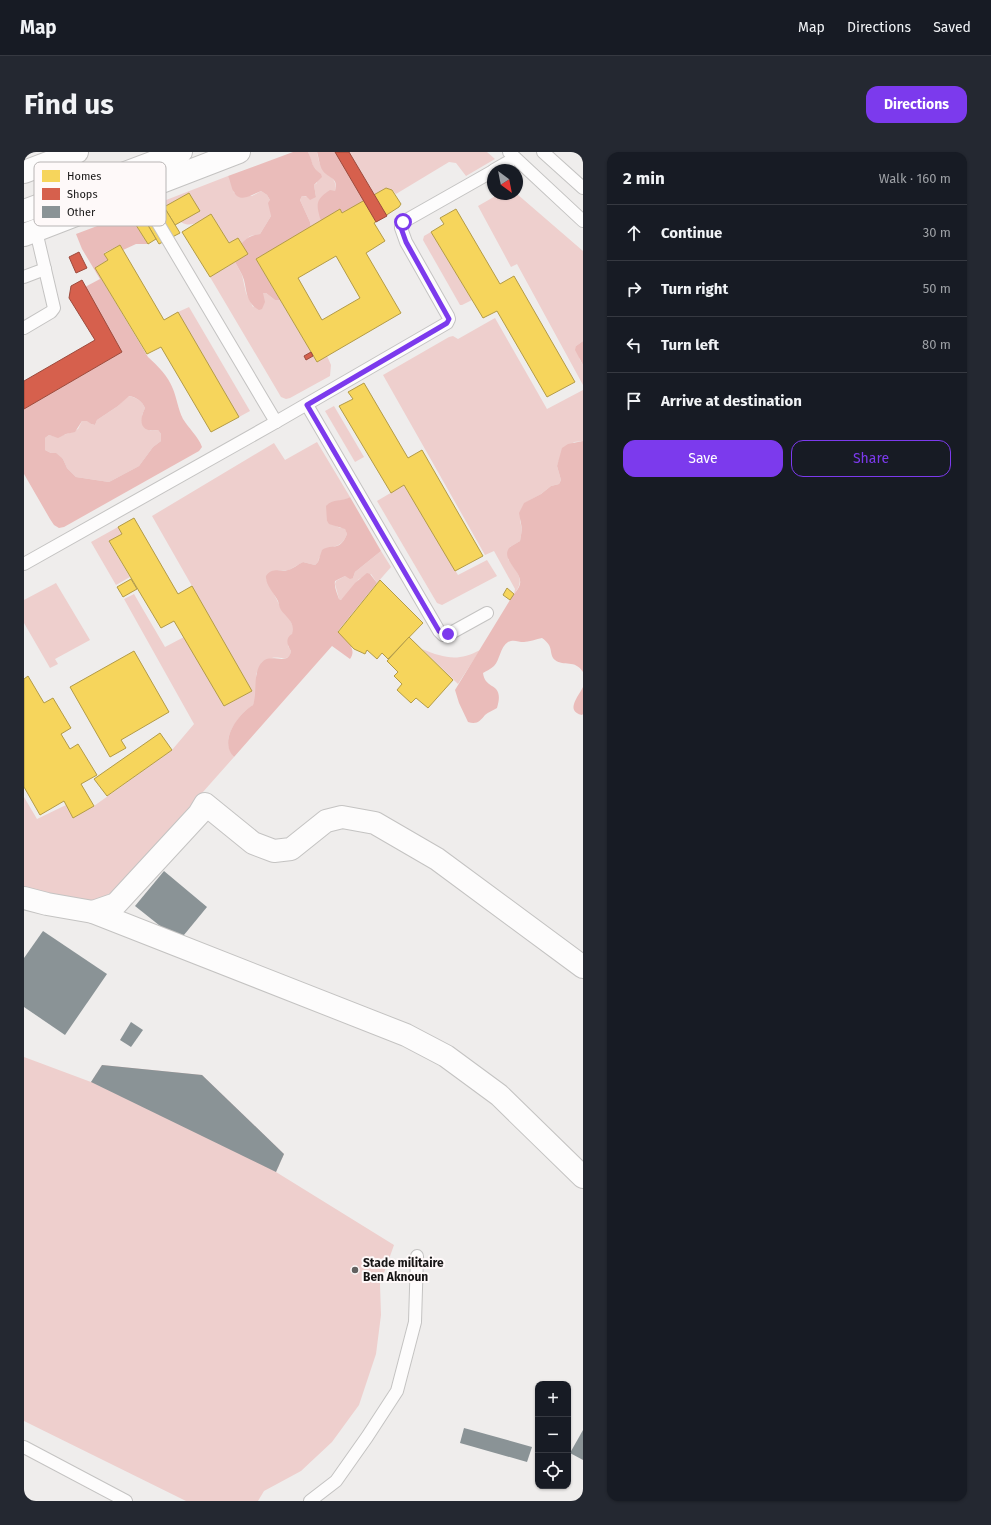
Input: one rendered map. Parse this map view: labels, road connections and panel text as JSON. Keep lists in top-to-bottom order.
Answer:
{
  "places": ["Stade militaire Ben Aknoun"],
  "legend": ["Homes", "Shops", "Other"],
  "north": "bottom right",
  "page": {
    "header": "Map",
    "nav": ["Map", "Directions", "Saved"],
    "buttons": [
      "Directions",
      ["Save", "Share"]
    ],
    "title": "Find us",
    "heading": ["2 min", "Walk · 160 m"],
    "list": [
      ["Continue", "30 m"],
      ["Turn right", "50 m"],
      ["Turn left", "80 m"],
      "Arrive at destination"
    ],
    "map_buttons": ["+", "−"]
  }
}
